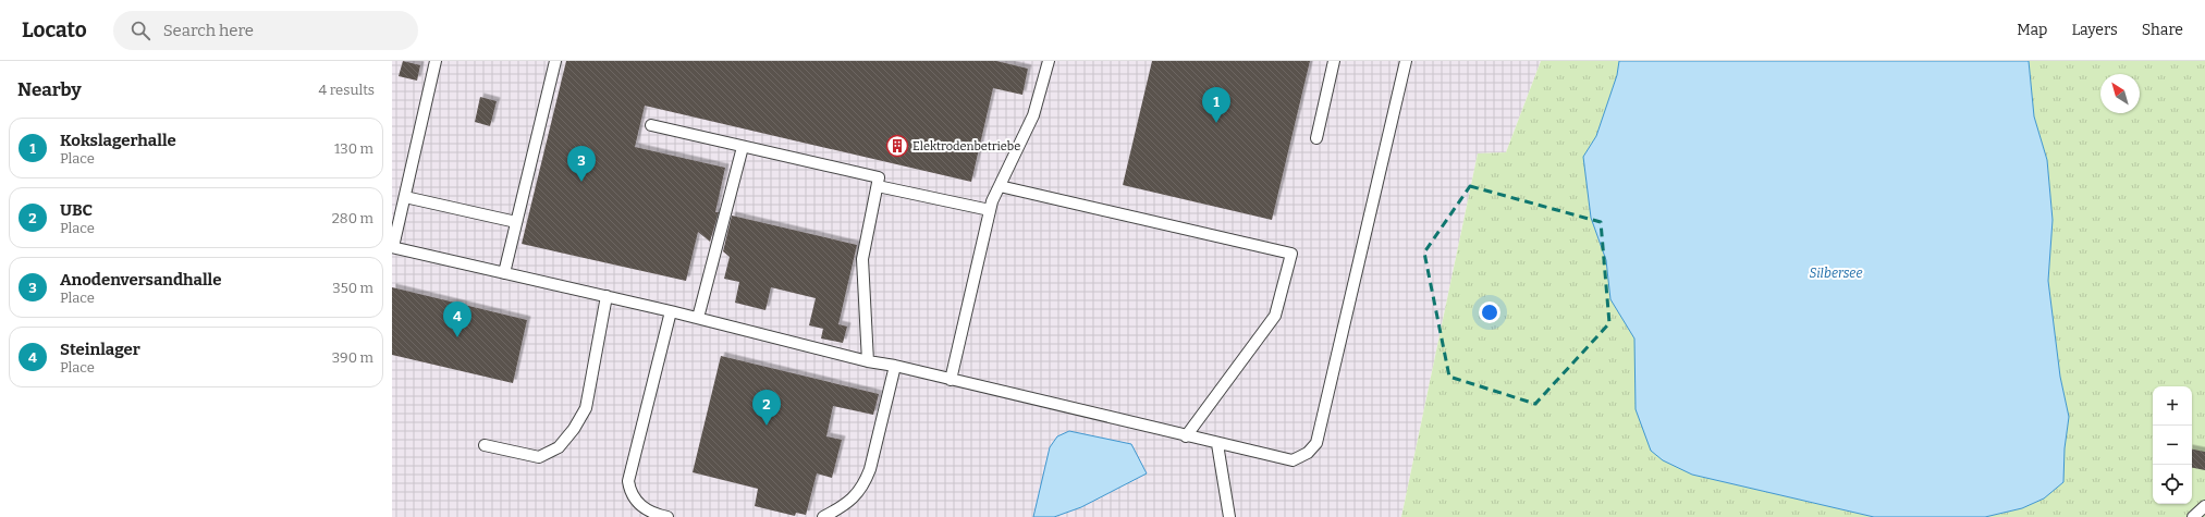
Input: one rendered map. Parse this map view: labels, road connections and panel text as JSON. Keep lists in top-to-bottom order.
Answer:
{
  "water": ["Silbersee"],
  "places": {
    "building": ["Elektrodenbetriebe"]
  },
  "north": "top left",
  "page": {
    "header": "Locato",
    "search": "Search here",
    "nav": ["Map", "Layers", "Share"],
    "heading": ["Nearby", "4 results"],
    "pins": [
      "1",
      "3",
      "4",
      "2"
    ],
    "list": [
      {
        "mark": "1",
        "name": "Kokslagerhalle",
        "note": "Place",
        "value": "130 m"
      },
      {
        "mark": "2",
        "name": "UBC",
        "note": "Place",
        "value": "280 m"
      },
      {
        "mark": "3",
        "name": "Anodenversandhalle",
        "note": "Place",
        "value": "350 m"
      },
      {
        "mark": "4",
        "name": "Steinlager",
        "note": "Place",
        "value": "390 m"
      }
    ],
    "map_buttons": ["+", "−"]
  }
}
